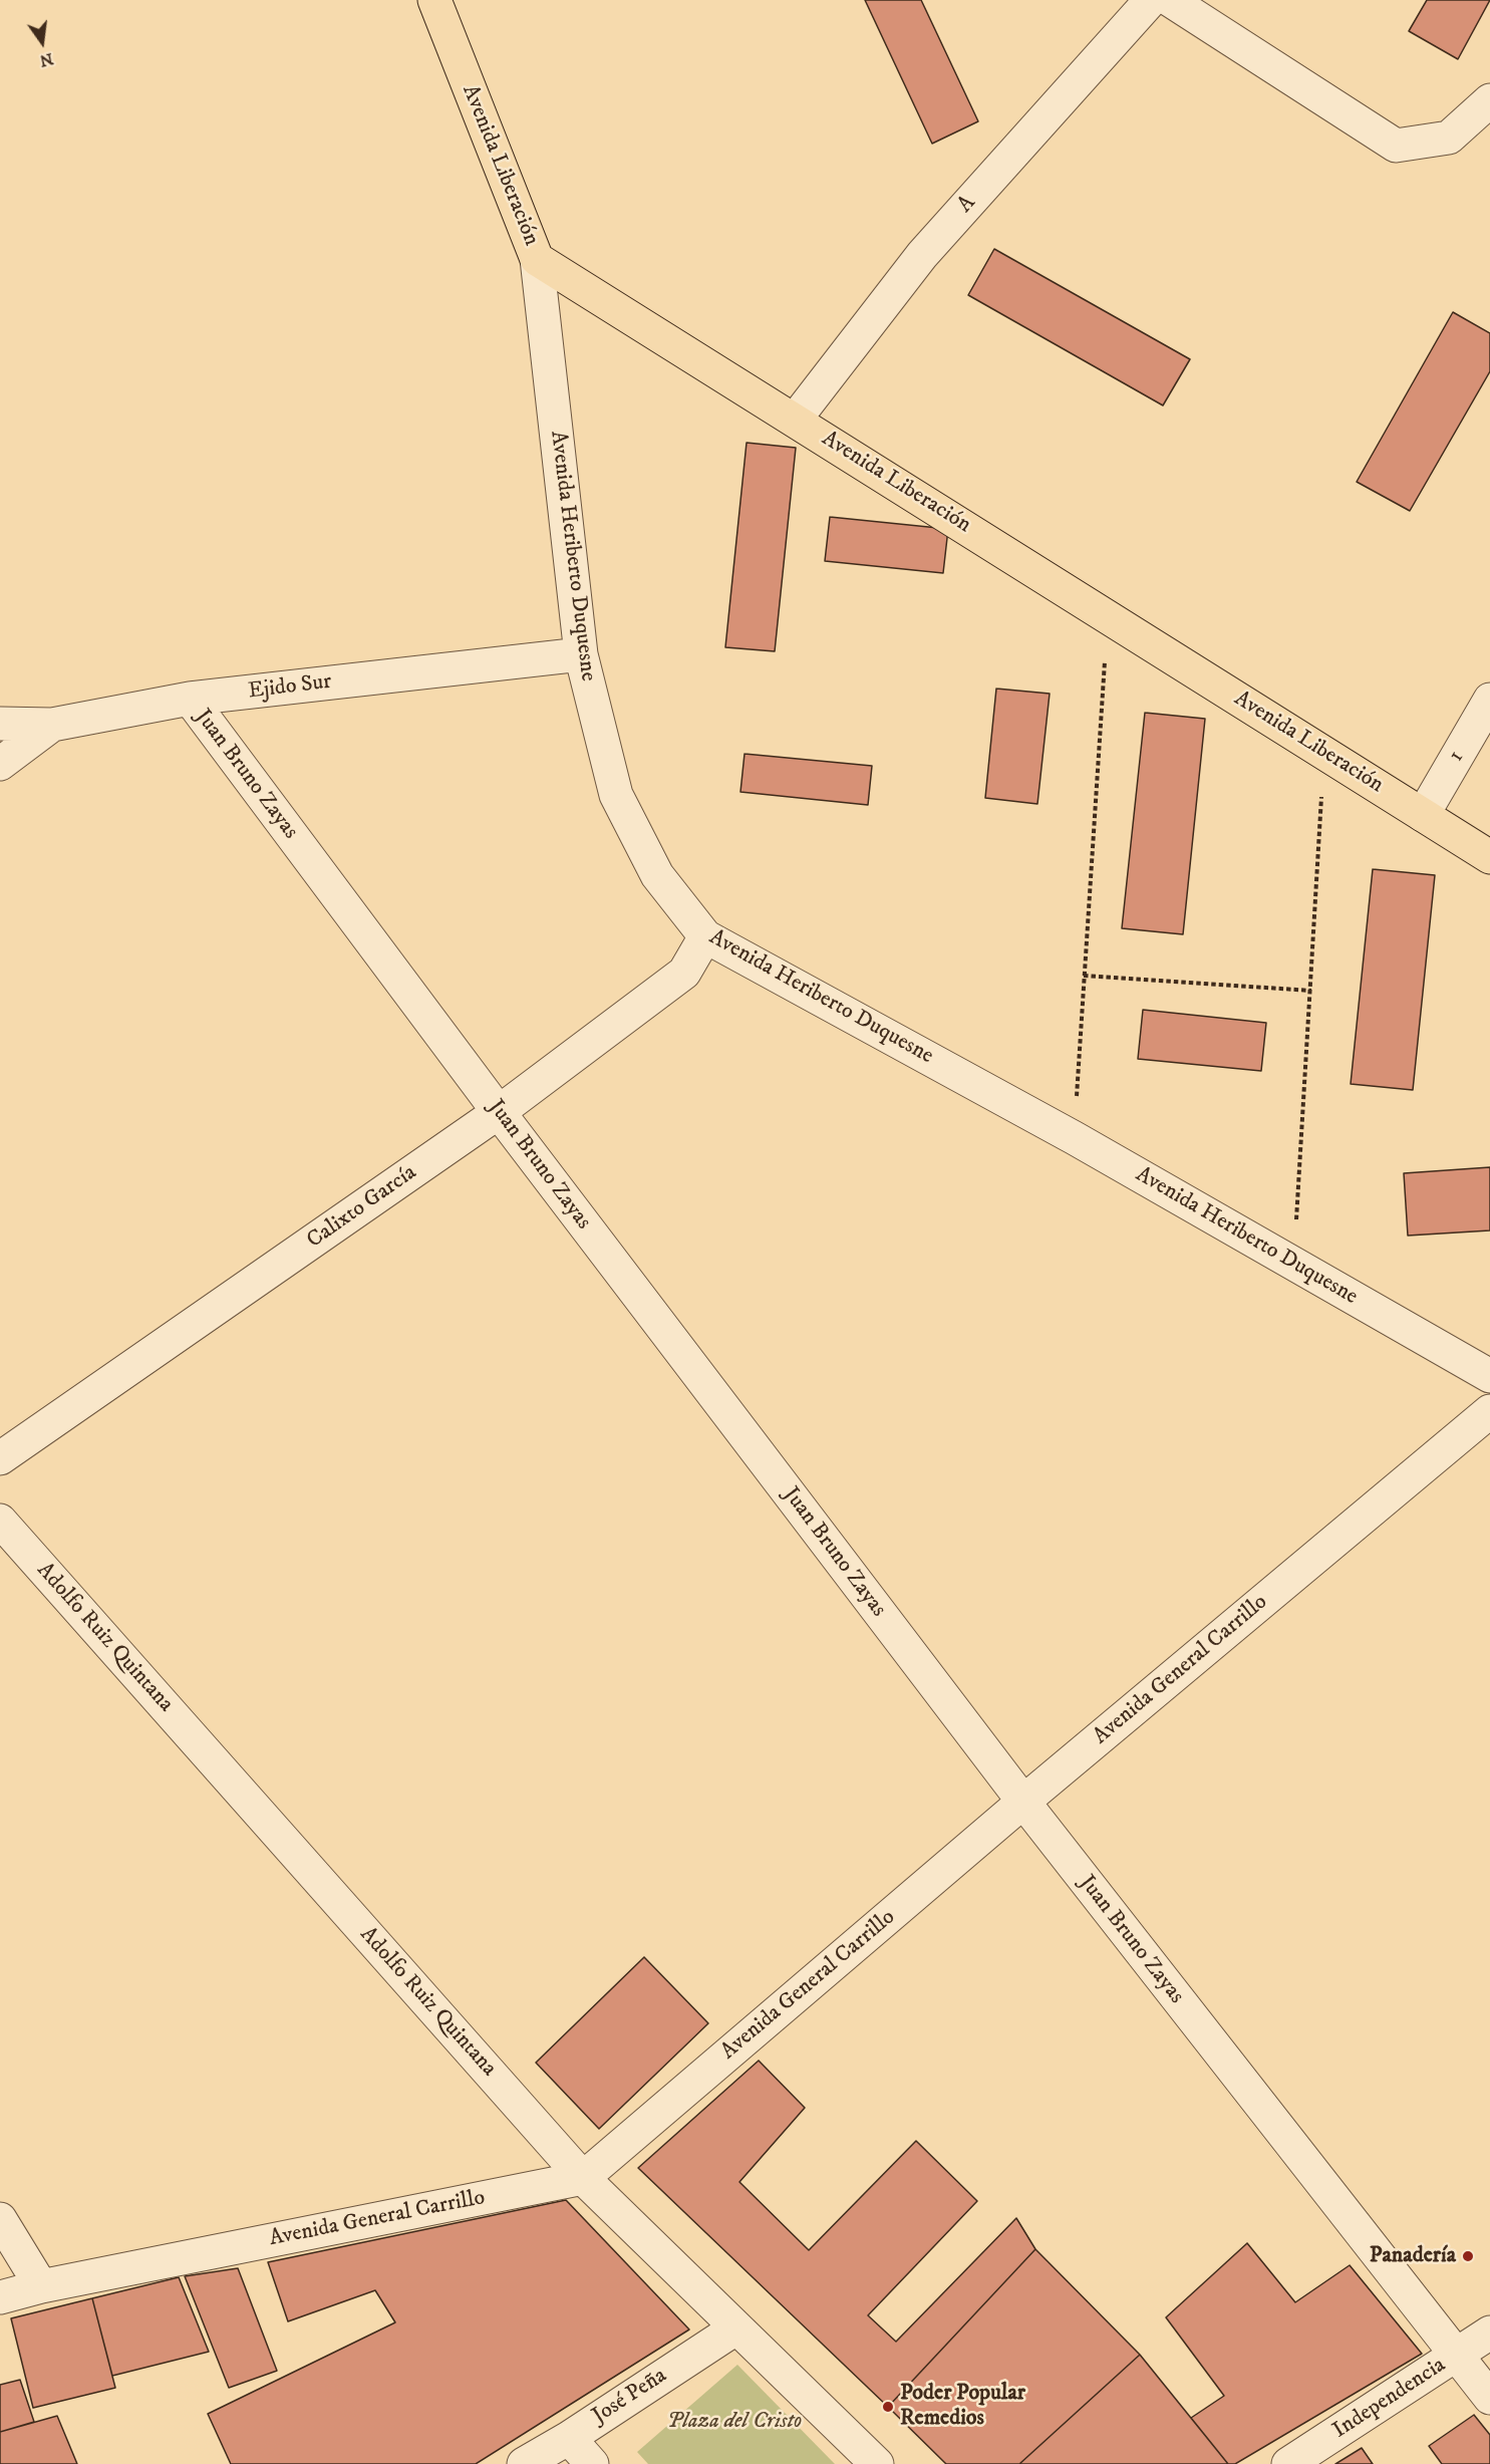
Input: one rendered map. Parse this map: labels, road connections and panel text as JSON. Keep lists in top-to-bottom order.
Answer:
{
  "streets": {
    "main road": ["Avenida Liberación"],
    "street": [
      "A",
      "Avenida Heriberto Duquesne",
      "Ejido Sur",
      "1",
      "Juan Bruno Zayas",
      "Calixto García",
      "Adolfo Ruiz Quintana",
      "Avenida General Carrillo",
      "José Peña",
      "Independencia"
    ]
  },
  "crossings": [
    ["Avenida Liberación", "A"],
    ["Avenida Liberación", "Avenida Heriberto Duquesne"],
    ["Avenida Liberación", "1"],
    ["Avenida Heriberto Duquesne", "Ejido Sur"],
    ["Avenida Heriberto Duquesne", "Calixto García"],
    ["Ejido Sur", "Juan Bruno Zayas"],
    ["Juan Bruno Zayas", "Calixto García"],
    ["Juan Bruno Zayas", "Avenida General Carrillo"],
    ["Juan Bruno Zayas", "Independencia"],
    ["Adolfo Ruiz Quintana", "Avenida General Carrillo"],
    ["Adolfo Ruiz Quintana", "José Peña"]
  ],
  "parks": ["Plaza del Cristo"],
  "places": ["Panadería", "Poder Popular Remedios"],
  "north": "bottom"
}
